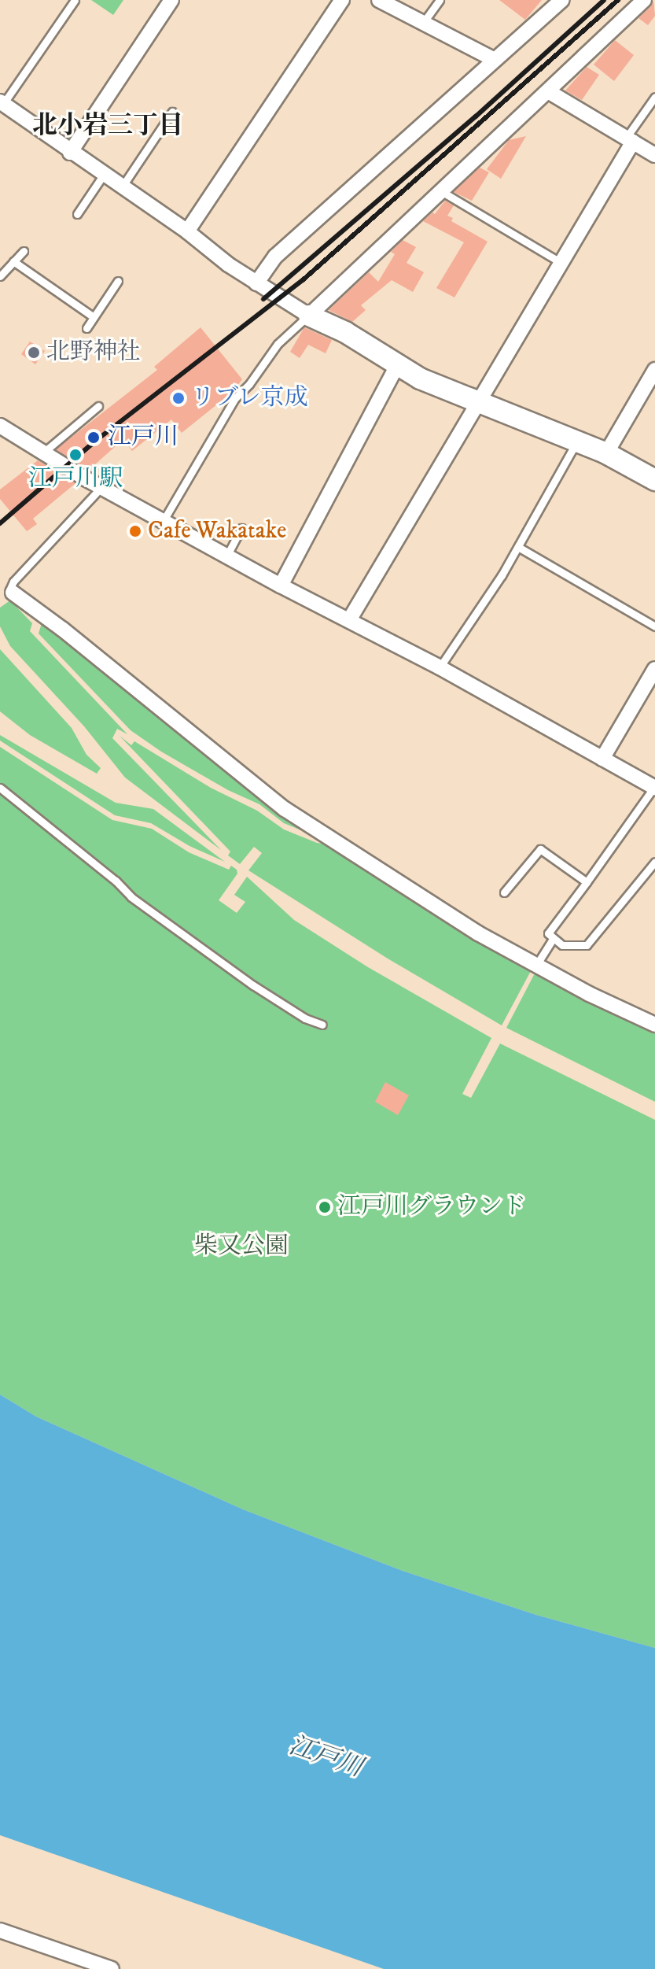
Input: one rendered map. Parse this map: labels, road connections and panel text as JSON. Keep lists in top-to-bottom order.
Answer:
{
  "districts": ["北小岩三丁目"],
  "water": ["江戸川"],
  "parks": ["柴又公園"],
  "places": [
    "北野神社",
    "リブレ京成",
    "江戸川",
    "江戸川駅",
    "Cafe Wakatake",
    "江戸川グラウンド"
  ]
}
